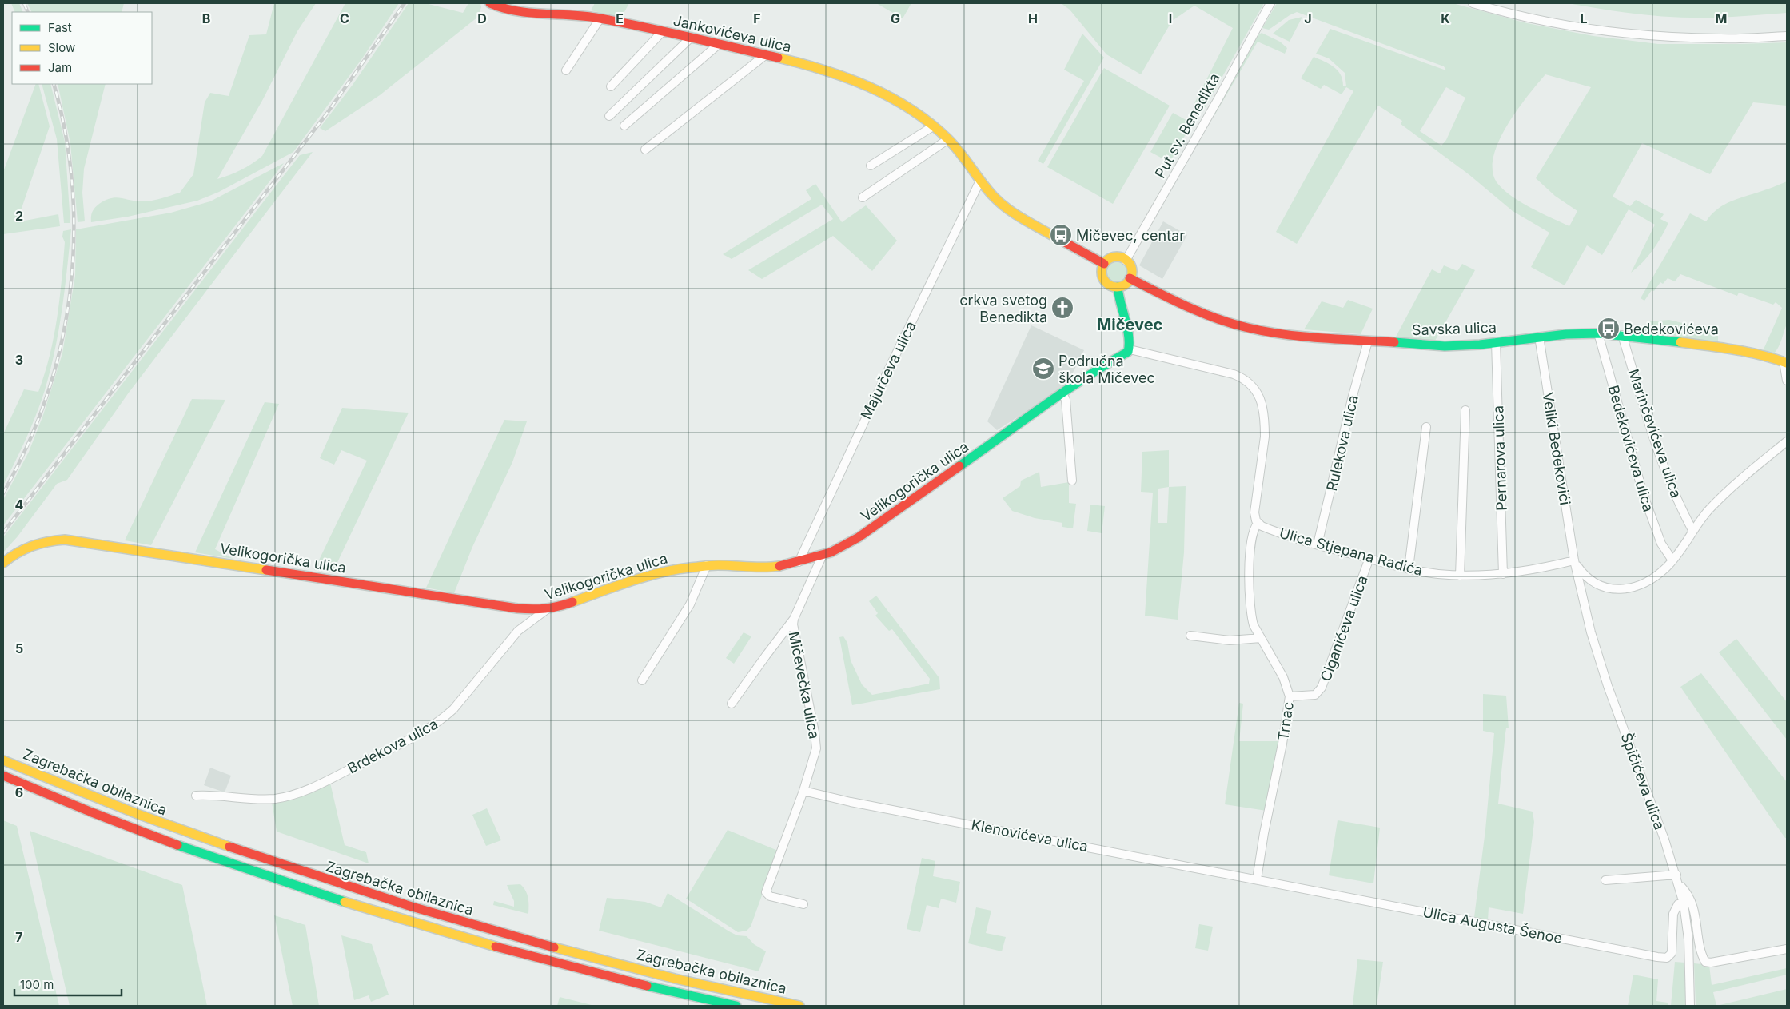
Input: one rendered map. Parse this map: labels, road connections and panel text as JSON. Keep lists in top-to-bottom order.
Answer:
{
  "streets": {
    "main road": [
      "Jankovićeva ulica",
      "Savska ulica",
      "Velikogorička ulica",
      "Zagrebačka obilaznica"
    ],
    "street": [
      "Put sv. Benedikta",
      "Majurčeva ulica",
      "Marinčevićeva ulica",
      "Rulekova ulica",
      "Veliki Bedekovići",
      "Bedekovićeva ulica",
      "Pernarova ulica",
      "Ulica Stjepana Radića",
      "Ciganićeva ulica",
      "Mičevečka ulica",
      "Trnac",
      "Brdekova ulica",
      "Špičićeva ulica",
      "Klenovićeva ulica",
      "Ulica Augusta Šenoe"
    ]
  },
  "crossings": [
    ["Jankovićeva ulica", "Put sv. Benedikta"],
    ["Jankovićeva ulica", "Savska ulica"],
    ["Jankovićeva ulica", "Majurčeva ulica"],
    ["Put sv. Benedikta", "Savska ulica"],
    ["Savska ulica", "Marinčevićeva ulica"],
    ["Savska ulica", "Rulekova ulica"],
    ["Savska ulica", "Veliki Bedekovići"],
    ["Savska ulica", "Bedekovićeva ulica"],
    ["Savska ulica", "Pernarova ulica"],
    ["Majurčeva ulica", "Velikogorička ulica"],
    ["Rulekova ulica", "Ulica Stjepana Radića"],
    ["Veliki Bedekovići", "Ulica Stjepana Radića"],
    ["Veliki Bedekovići", "Špičićeva ulica"],
    ["Pernarova ulica", "Ulica Stjepana Radića"],
    ["Velikogorička ulica", "Mičevečka ulica"],
    ["Velikogorička ulica", "Brdekova ulica"],
    ["Ulica Stjepana Radića", "Ciganićeva ulica"],
    ["Ulica Stjepana Radića", "Trnac"],
    ["Ulica Stjepana Radića", "Špičićeva ulica"],
    ["Ciganićeva ulica", "Trnac"],
    ["Mičevečka ulica", "Klenovićeva ulica"],
    ["Trnac", "Klenovićeva ulica"],
    ["Trnac", "Ulica Augusta Šenoe"],
    ["Špičićeva ulica", "Ulica Augusta Šenoe"],
    ["Klenovićeva ulica", "Ulica Augusta Šenoe"]
  ],
  "districts": ["Mičevec"],
  "places": {
    "bus stop": ["Mičevec, centar", "Bedekovićeva"],
    "church": ["crkva svetog Benedikta"],
    "school or university": ["Područna škola Mičevec"]
  },
  "legend": ["Fast", "Slow", "Jam"],
  "scale_bar": "100 m",
  "grid": {
    "columns": [
      "B",
      "C",
      "D",
      "E",
      "F",
      "G",
      "H",
      "I",
      "J",
      "K",
      "L",
      "M"
    ],
    "rows": [
      "2",
      "3",
      "4",
      "5",
      "6",
      "7"
    ]
  }
}
